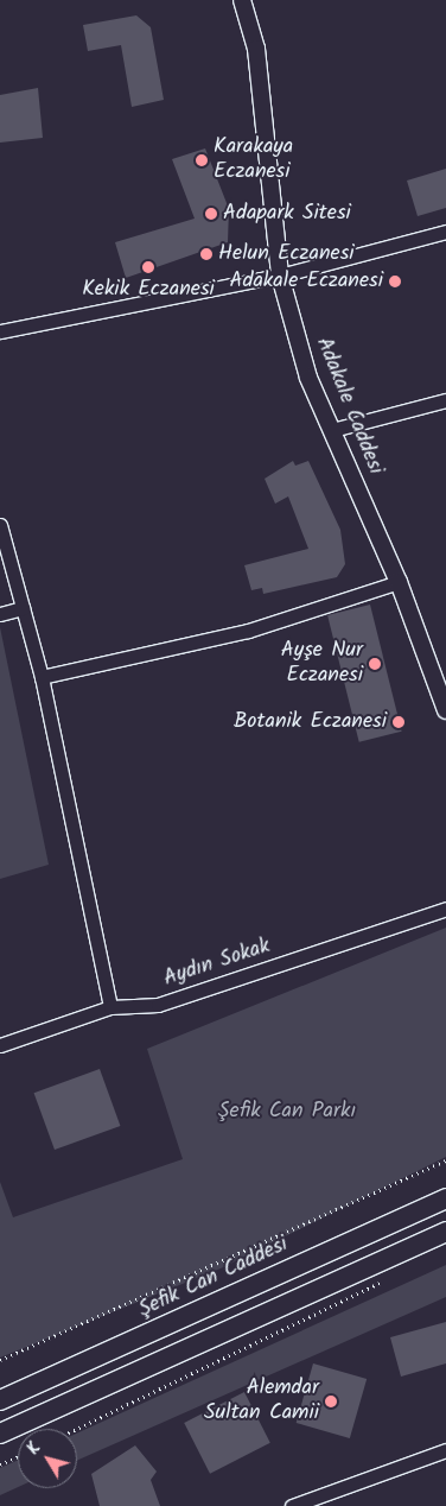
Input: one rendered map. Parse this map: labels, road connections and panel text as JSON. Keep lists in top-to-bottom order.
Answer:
{
  "streets": {
    "main road": ["Şefik Can Caddesi"],
    "street": ["Adakale Caddesi", "Aydın Sokak"]
  },
  "parks": ["Şefik Can Parkı"],
  "places": [
    "Karakaya Eczanesi",
    "Adapark Sitesi",
    "Helun Eczanesi",
    "Kekik Eczanesi",
    "Adakale Eczanesi",
    "Ayşe Nur Eczanesi",
    "Botanik Eczanesi",
    "Alemdar Sultan Camii"
  ],
  "north": "top left"
}
